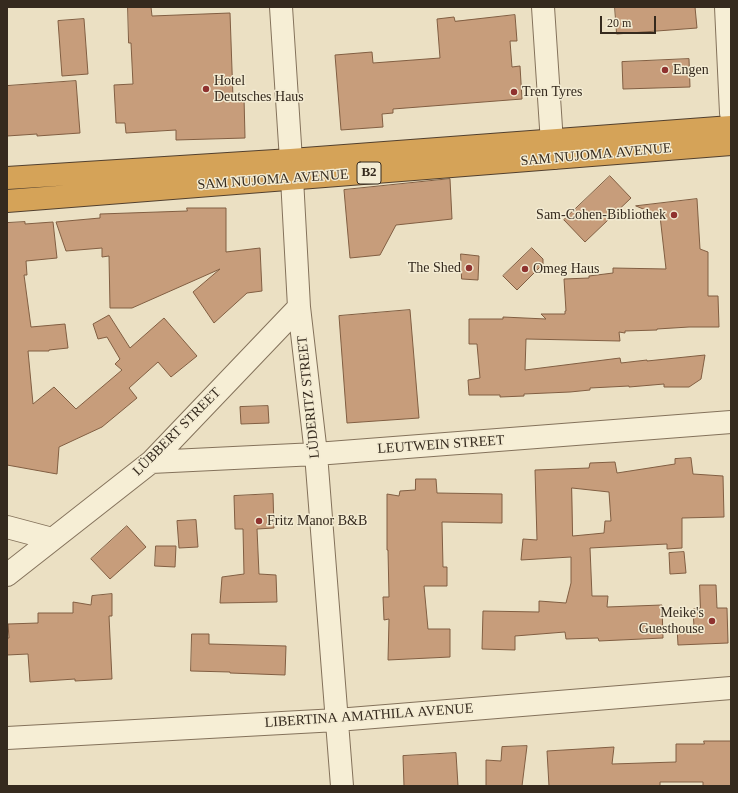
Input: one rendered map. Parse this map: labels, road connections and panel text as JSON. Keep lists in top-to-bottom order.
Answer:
{
  "streets": {
    "highway": ["SAM NUJOMA AVENUE", "B2"],
    "street": [
      "LÜDERITZ STREET",
      "LÜBBERT STREET",
      "LEUTWEIN STREET",
      "LIBERTINA AMATHILA AVENUE"
    ]
  },
  "crossings": [
    ["SAM NUJOMA AVENUE", "LÜDERITZ STREET"],
    ["LÜDERITZ STREET", "LÜBBERT STREET"],
    ["LÜDERITZ STREET", "LEUTWEIN STREET"],
    ["LÜDERITZ STREET", "LIBERTINA AMATHILA AVENUE"],
    ["LÜBBERT STREET", "LEUTWEIN STREET"]
  ],
  "places": [
    "Engen",
    "Hotel Deutsches Haus",
    "Tren Tyres",
    "Sam-Cohen-Bibliothek",
    "The Shed",
    "Omeg Haus",
    "Fritz Manor B&B",
    "Meike's Guesthouse"
  ],
  "scale_bar": "20 m"
}
